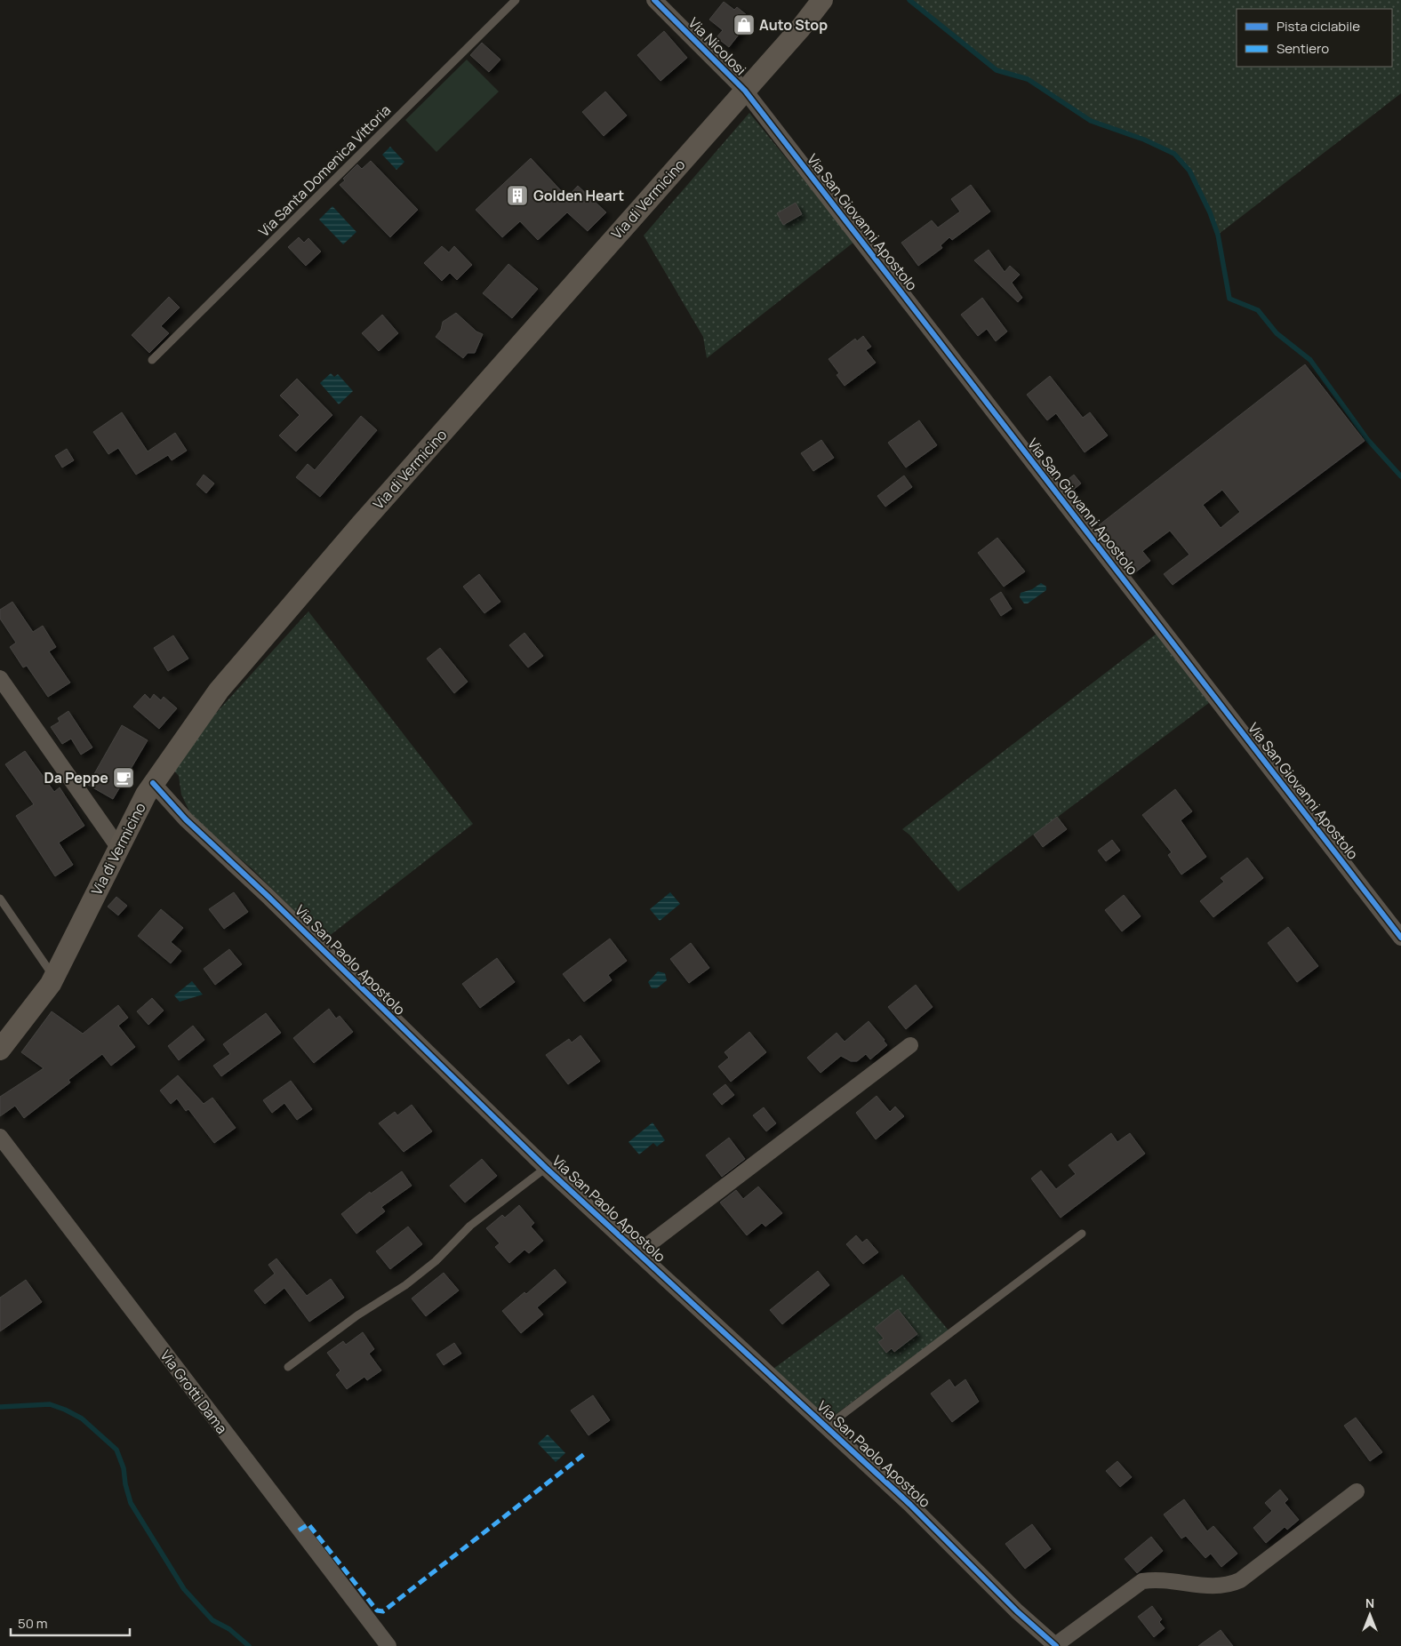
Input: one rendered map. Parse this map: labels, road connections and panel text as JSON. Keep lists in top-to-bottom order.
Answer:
{
  "streets": {
    "main road": ["Via di Vermicino"],
    "street": [
      "Via Nicolosi",
      "Via San Giovanni Apostolo",
      "Via San Paolo Apostolo",
      "Via Grotti Dama"
    ],
    "lane": ["Via Santa Domenica Vittoria"]
  },
  "crossings": [
    ["Via Nicolosi", "Via di Vermicino"],
    ["Via Nicolosi", "Via San Giovanni Apostolo"],
    ["Via di Vermicino", "Via San Giovanni Apostolo"],
    ["Via di Vermicino", "Via San Paolo Apostolo"]
  ],
  "places": {
    "shop": ["Auto Stop"],
    "building": ["Golden Heart"],
    "cafe": ["Da Peppe"]
  },
  "legend": ["Pista ciclabile", "Sentiero"],
  "scale_bar": "50 m",
  "north": "top"
}
